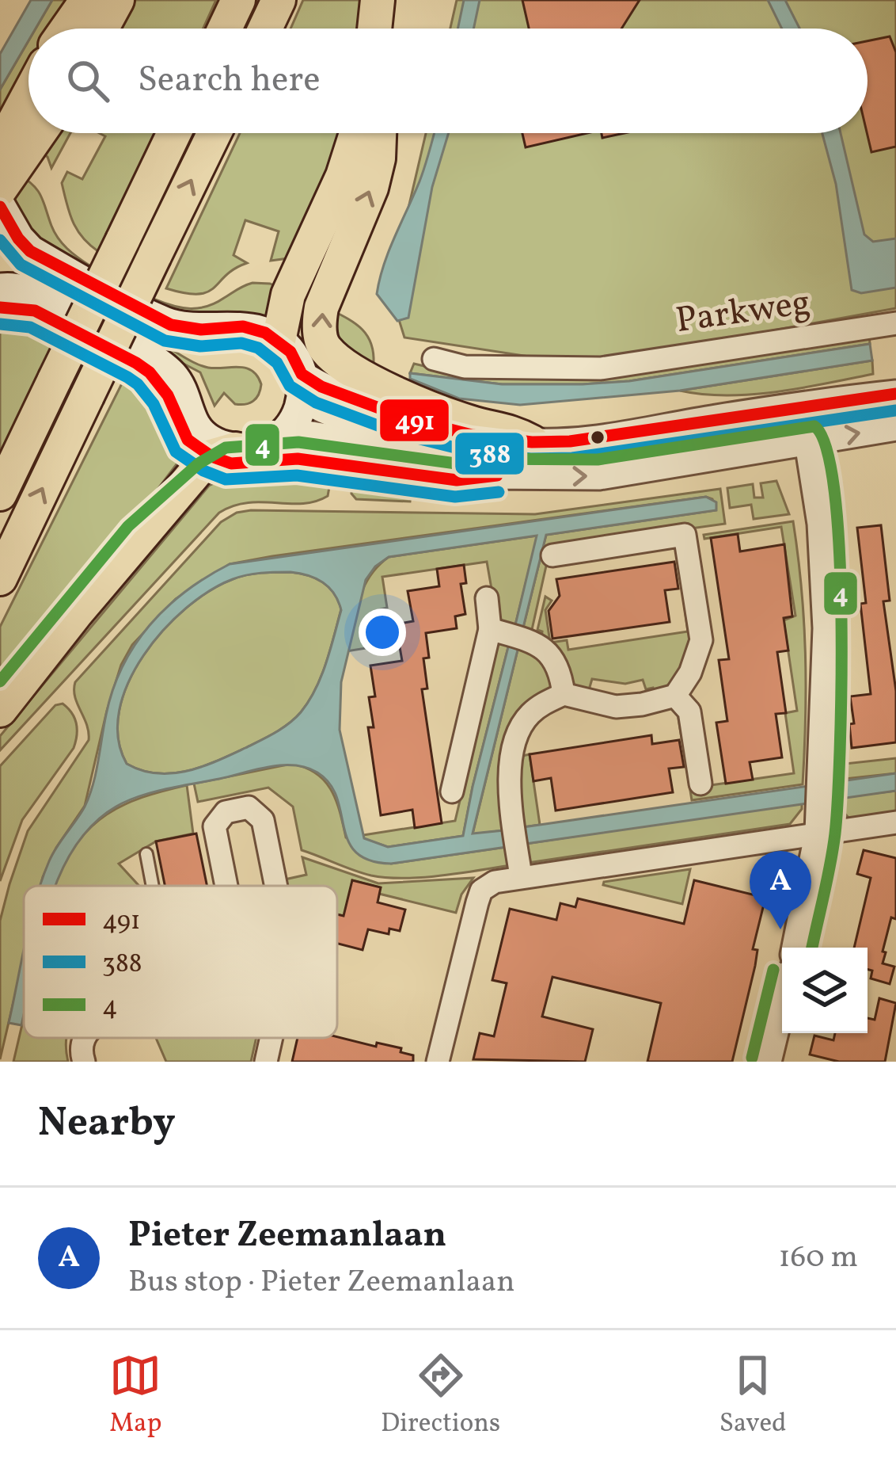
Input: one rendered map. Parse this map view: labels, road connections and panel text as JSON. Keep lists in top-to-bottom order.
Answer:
{
  "streets": {
    "street": ["Parkweg"]
  },
  "lines": ["transit line 491", "transit line 388", "transit line 4"],
  "legend": ["491", "388", "4"],
  "page": {
    "search": "Search here",
    "pins": "A",
    "heading": "Nearby",
    "list": [
      {
        "mark": "A",
        "name": "Pieter Zeemanlaan",
        "note": "Bus stop · Pieter Zeemanlaan",
        "value": "160 m"
      }
    ],
    "nav": ["Map", "Directions", "Saved"]
  }
}
